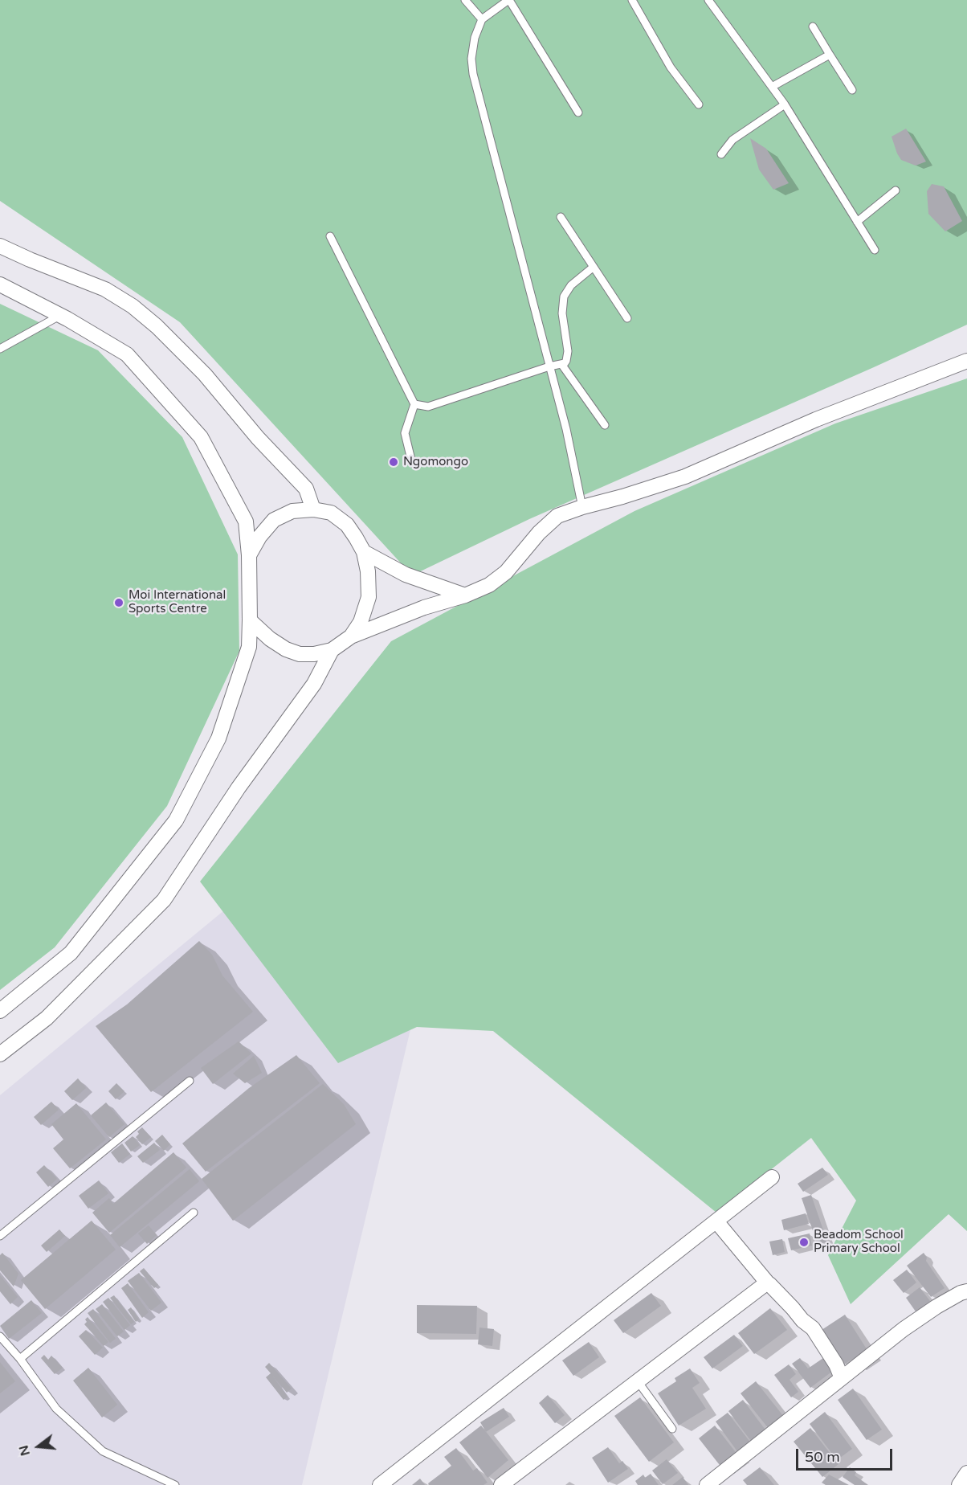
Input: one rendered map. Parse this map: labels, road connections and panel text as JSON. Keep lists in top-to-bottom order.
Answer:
{
  "places": ["Ngomongo", "Moi International Sports Centre", "Beadom School Primary School"],
  "scale_bar": "50 m",
  "north": "left"
}
